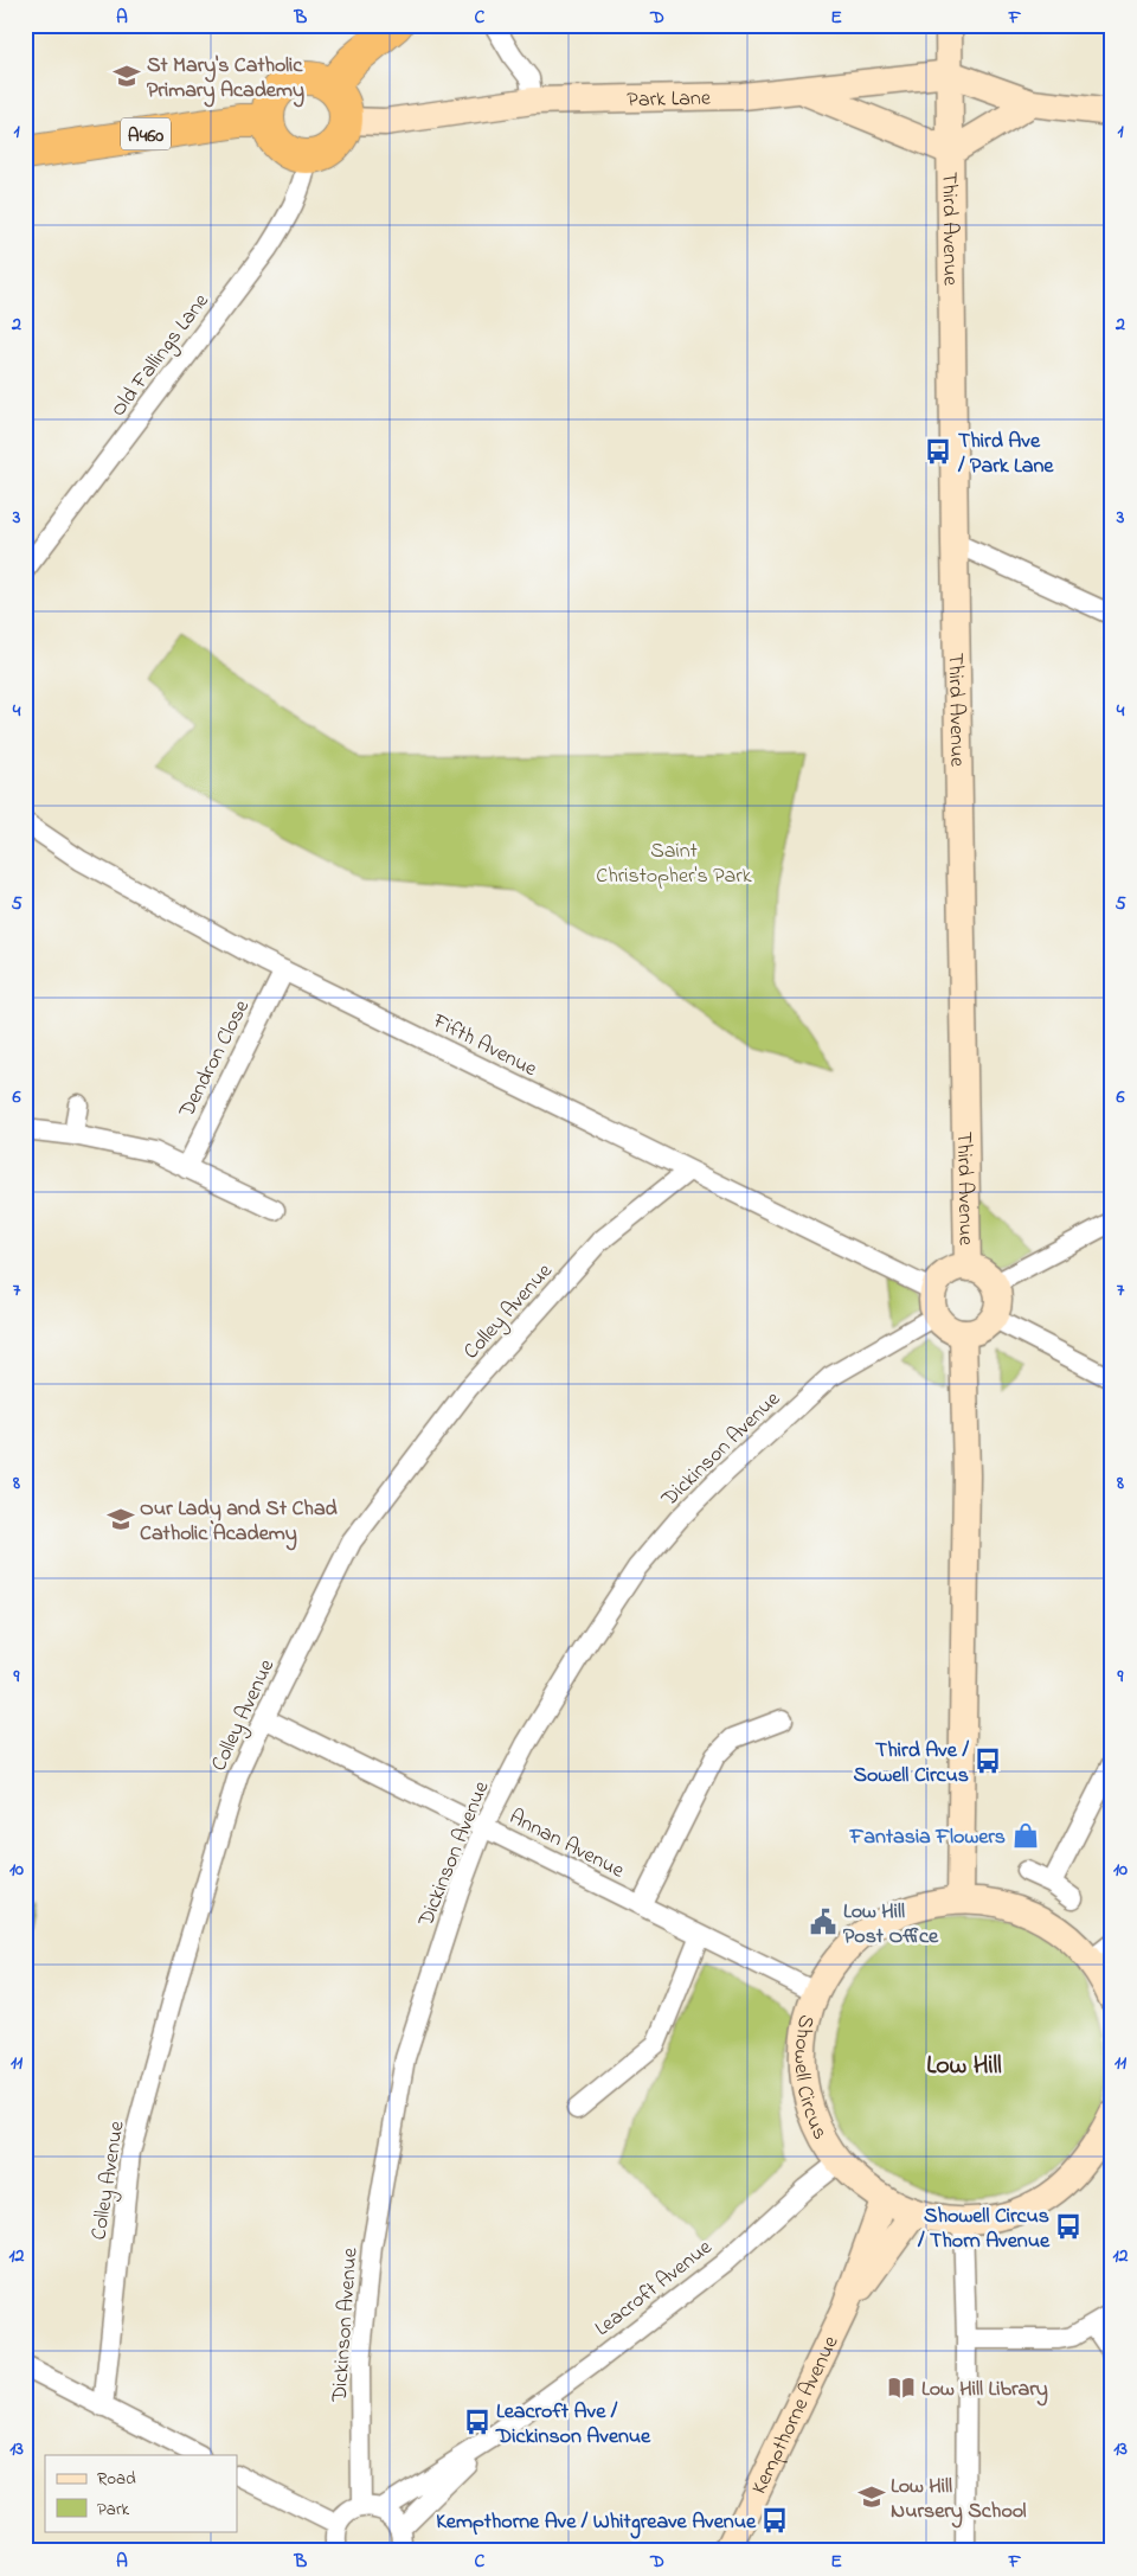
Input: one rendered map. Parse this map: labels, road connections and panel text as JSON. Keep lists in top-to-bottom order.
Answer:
{
  "streets": {
    "highway": ["A460"],
    "street": [
      "Park Lane",
      "Third Avenue",
      "Old Fallings Lane",
      "Fifth Avenue",
      "Dendron Close",
      "Colley Avenue",
      "Dickinson Avenue",
      "Annan Avenue",
      "Showell Circus",
      "Leacroft Avenue",
      "Kempthorne Avenue"
    ]
  },
  "crossings": [
    ["Park Lane", "A460"],
    ["Park Lane", "Third Avenue"],
    ["Park Lane", "Old Fallings Lane"],
    ["A460", "Old Fallings Lane"],
    ["Third Avenue", "Fifth Avenue"],
    ["Third Avenue", "Dickinson Avenue"],
    ["Fifth Avenue", "Dendron Close"],
    ["Fifth Avenue", "Colley Avenue"],
    ["Fifth Avenue", "Dickinson Avenue"],
    ["Colley Avenue", "Annan Avenue"],
    ["Dickinson Avenue", "Annan Avenue"],
    ["Annan Avenue", "Showell Circus"],
    ["Showell Circus", "Leacroft Avenue"],
    ["Showell Circus", "Kempthorne Avenue"]
  ],
  "districts": ["Low Hill"],
  "parks": ["Saint Christopher's Park"],
  "places": {
    "school or university": ["St Mary's Catholic Primary Academy", "Our Lady and St Chad Catholic Academy", "Low Hill Nursery School"],
    "bus stop": [
      "Third Ave / Park Lane",
      "Third Ave / Sowell Circus",
      "Showell Circus / Thorn Avenue",
      "Leacroft Ave / Dickinson Avenue",
      "Kempthorne Ave / Whitgreave Avenue"
    ],
    "shop": ["Fantasia Flowers"],
    "public building": ["Low Hill Post Office"],
    "library": ["Low Hill Library"]
  },
  "legend": ["Road", "Park"],
  "grid": {
    "columns": [
      "A",
      "B",
      "C",
      "D",
      "E",
      "F"
    ],
    "rows": [
      "1",
      "2",
      "3",
      "4",
      "5",
      "6",
      "7",
      "8",
      "9",
      "10",
      "11",
      "12",
      "13"
    ]
  }
}
